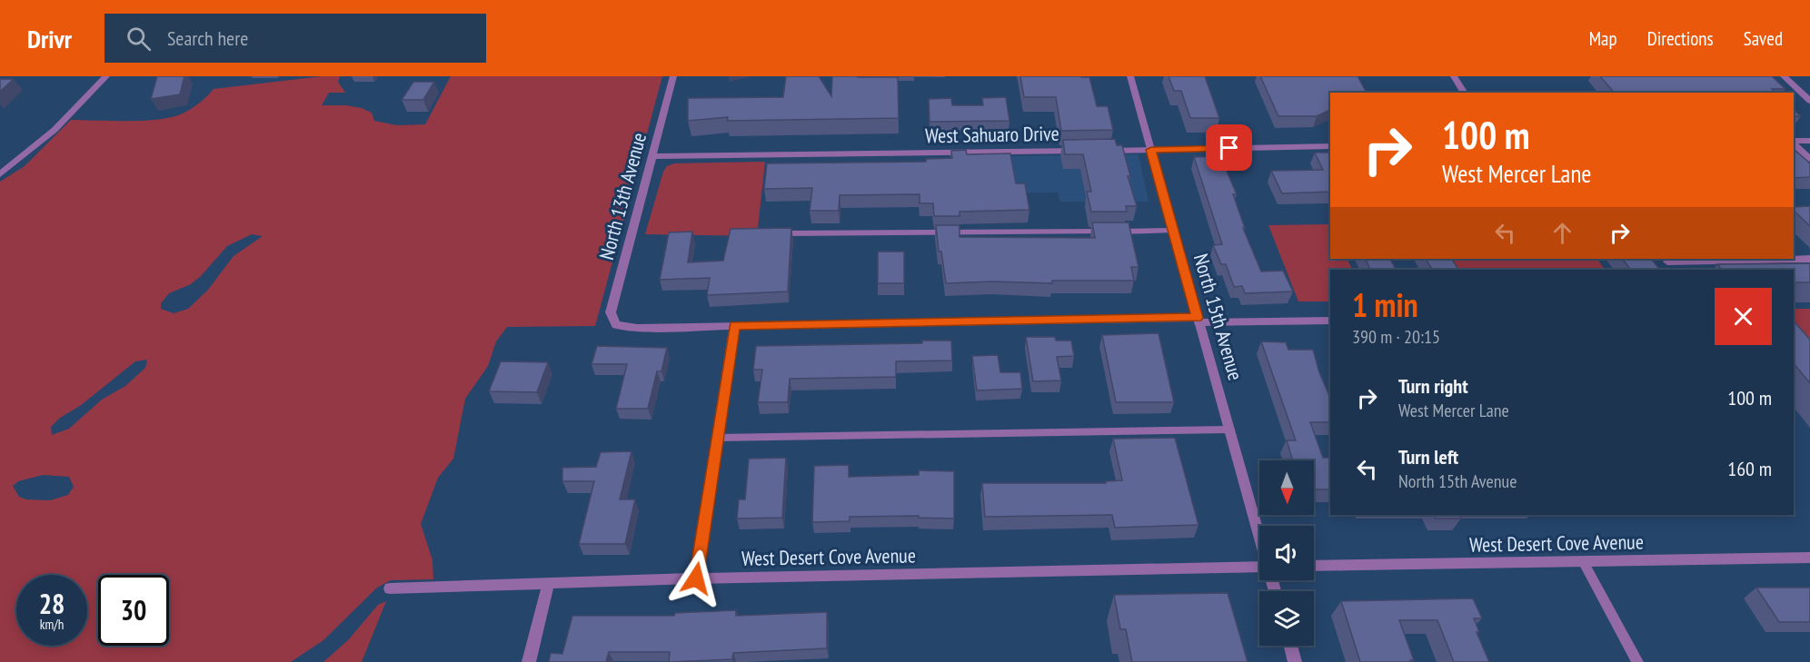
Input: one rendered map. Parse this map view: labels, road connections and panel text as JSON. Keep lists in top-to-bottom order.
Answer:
{
  "streets": {
    "street": [
      "West Sahuaro Drive",
      "North 13th Avenue",
      "North 15th Avenue",
      "West Desert Cove Avenue"
    ]
  },
  "crossings": [
    ["West Sahuaro Drive", "North 13th Avenue"]
  ],
  "north": "bottom",
  "page": {
    "header": "Drivr",
    "search": "Search here",
    "nav": ["Map", "Directions", "Saved"],
    "turn": ["100 m", "West Mercer Lane"],
    "heading": ["1 min", "390 m · 20:15"],
    "list": [
      {
        "name": "Turn right",
        "note": "West Mercer Lane",
        "value": "100 m"
      },
      {
        "name": "Turn left",
        "note": "North 15th Avenue",
        "value": "160 m"
      }
    ],
    "speed": "28 km/h",
    "limit": "30"
  }
}
